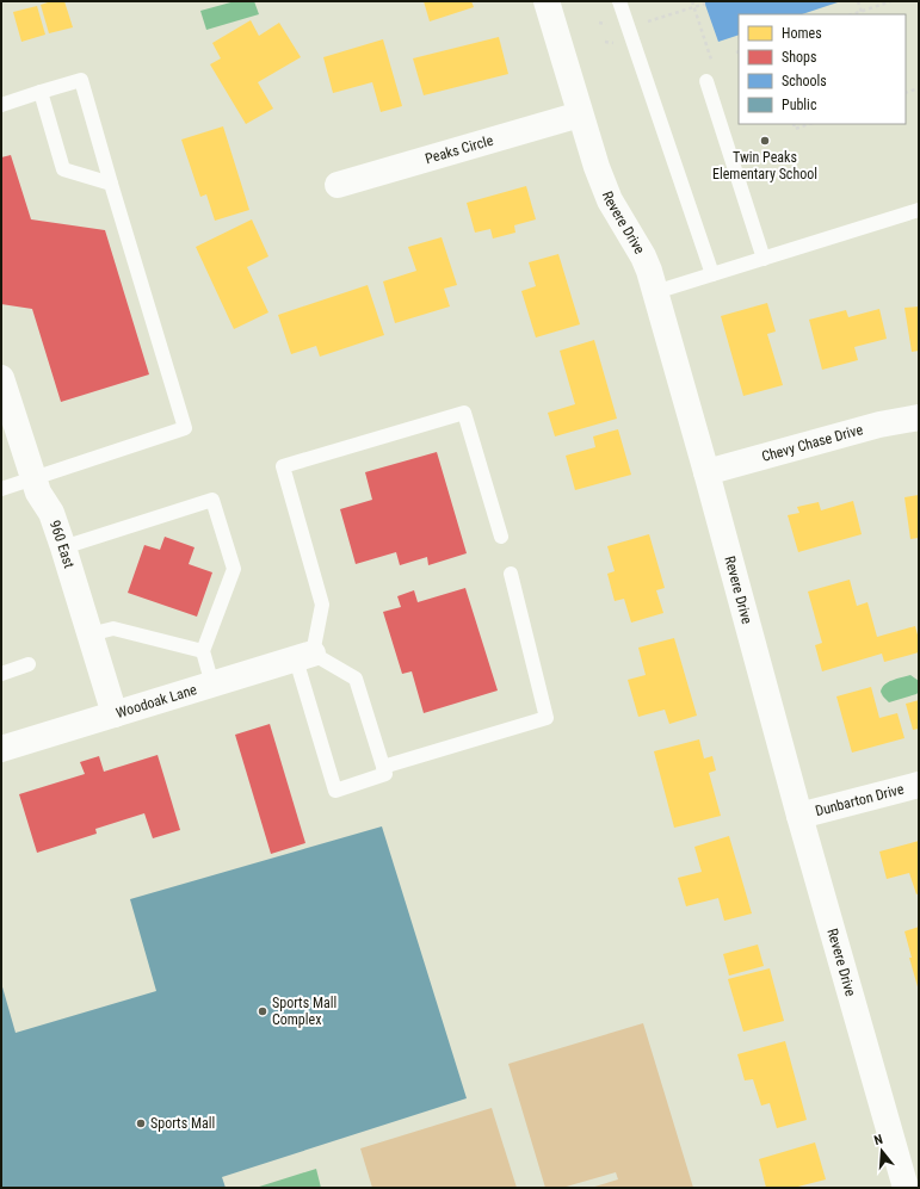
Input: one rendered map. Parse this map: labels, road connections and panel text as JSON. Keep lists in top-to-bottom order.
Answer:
{
  "streets": {
    "street": [
      "Peaks Circle",
      "Revere Drive",
      "Chevy Chase Drive",
      "960 East",
      "Woodoak Lane",
      "Dunbarton Drive"
    ]
  },
  "crossings": [
    ["Peaks Circle", "Revere Drive"],
    ["Revere Drive", "Chevy Chase Drive"],
    ["Revere Drive", "Dunbarton Drive"],
    ["960 East", "Woodoak Lane"]
  ],
  "places": ["Twin Peaks Elementary School", "Sports Mall Complex", "Sports Mall"],
  "legend": [
    "Homes",
    "Shops",
    "Schools",
    "Public"
  ],
  "north": "top"
}
